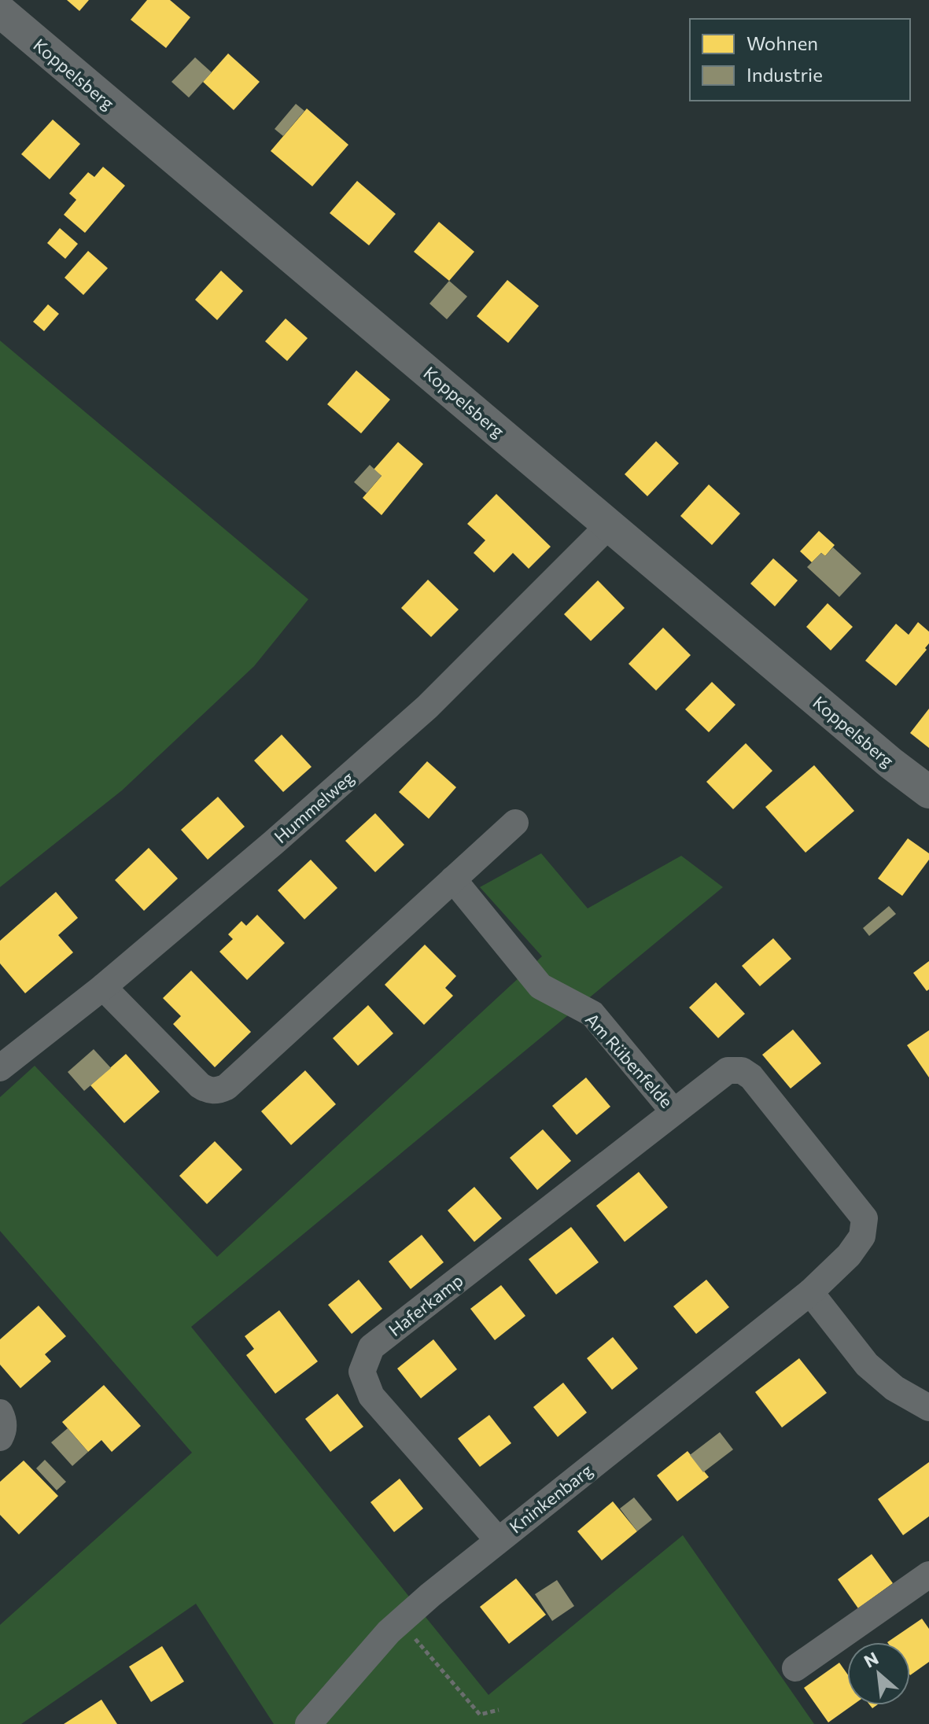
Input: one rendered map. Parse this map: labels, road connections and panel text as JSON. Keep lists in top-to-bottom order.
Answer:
{
  "streets": {
    "street": [
      "Koppelsberg",
      "Hummelweg",
      "Am Rübenfelde",
      "Haferkamp",
      "Kninkenbarg"
    ]
  },
  "crossings": [
    ["Koppelsberg", "Hummelweg"],
    ["Am Rübenfelde", "Haferkamp"],
    ["Am Rübenfelde", "Kninkenbarg"],
    ["Haferkamp", "Kninkenbarg"]
  ],
  "legend": ["Wohnen", "Industrie"],
  "north": "top left"
}
